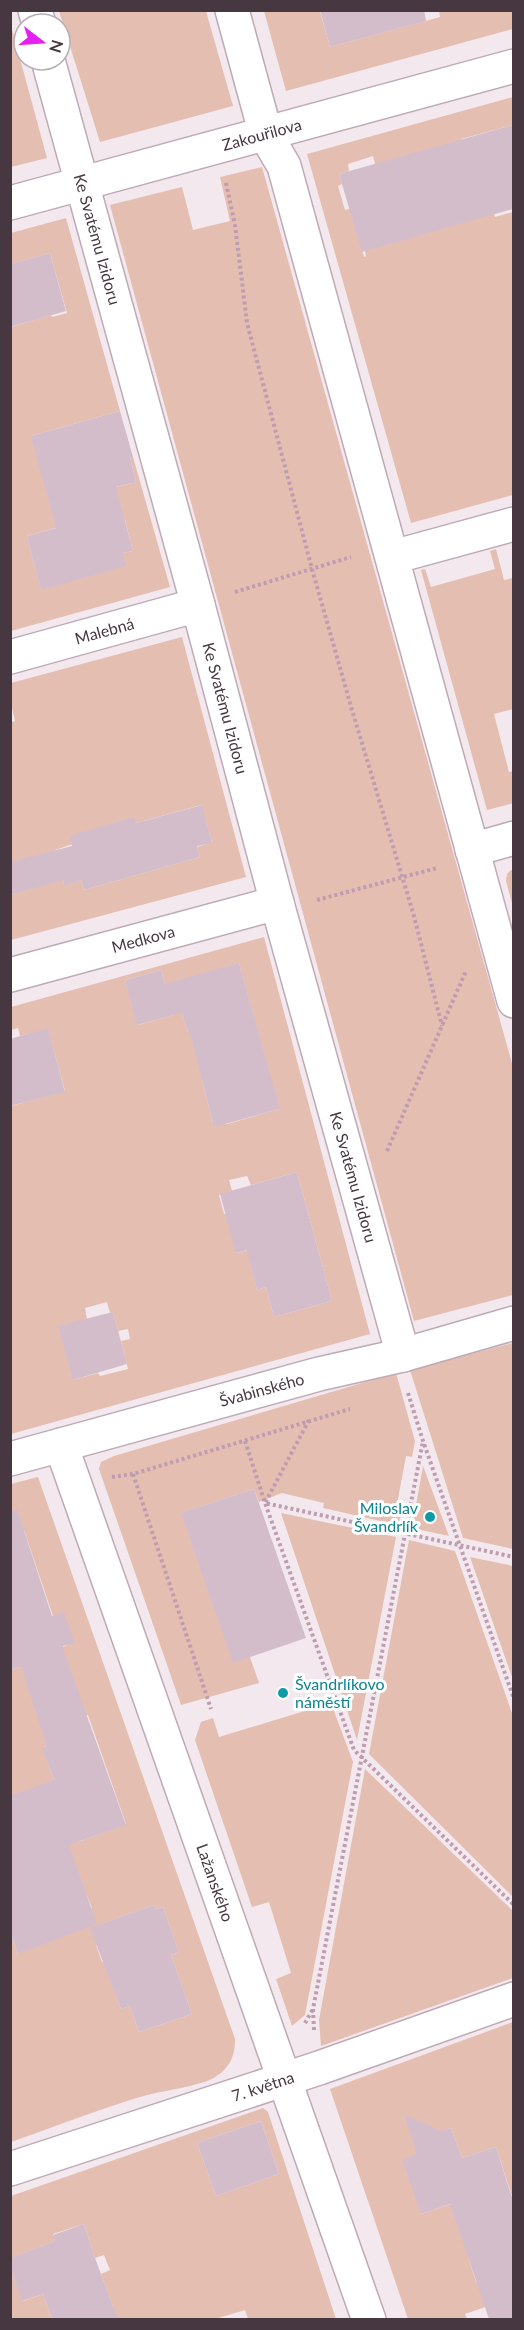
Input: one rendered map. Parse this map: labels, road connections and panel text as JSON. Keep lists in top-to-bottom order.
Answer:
{
  "streets": {
    "street": [
      "Zakouřilova",
      "Ke Svatému Izidoru",
      "Malebná",
      "Medkova",
      "Švabinského",
      "Lažanského",
      "7. května"
    ]
  },
  "crossings": [
    ["Zakouřilova", "Ke Svatému Izidoru"],
    ["Ke Svatému Izidoru", "Malebná"],
    ["Ke Svatému Izidoru", "Medkova"],
    ["Ke Svatému Izidoru", "Švabinského"],
    ["Švabinského", "Lažanského"],
    ["Lažanského", "7. května"]
  ],
  "places": ["Miloslav Švandrlík", "Švandrlíkovo náměstí"],
  "north": "right"
}
